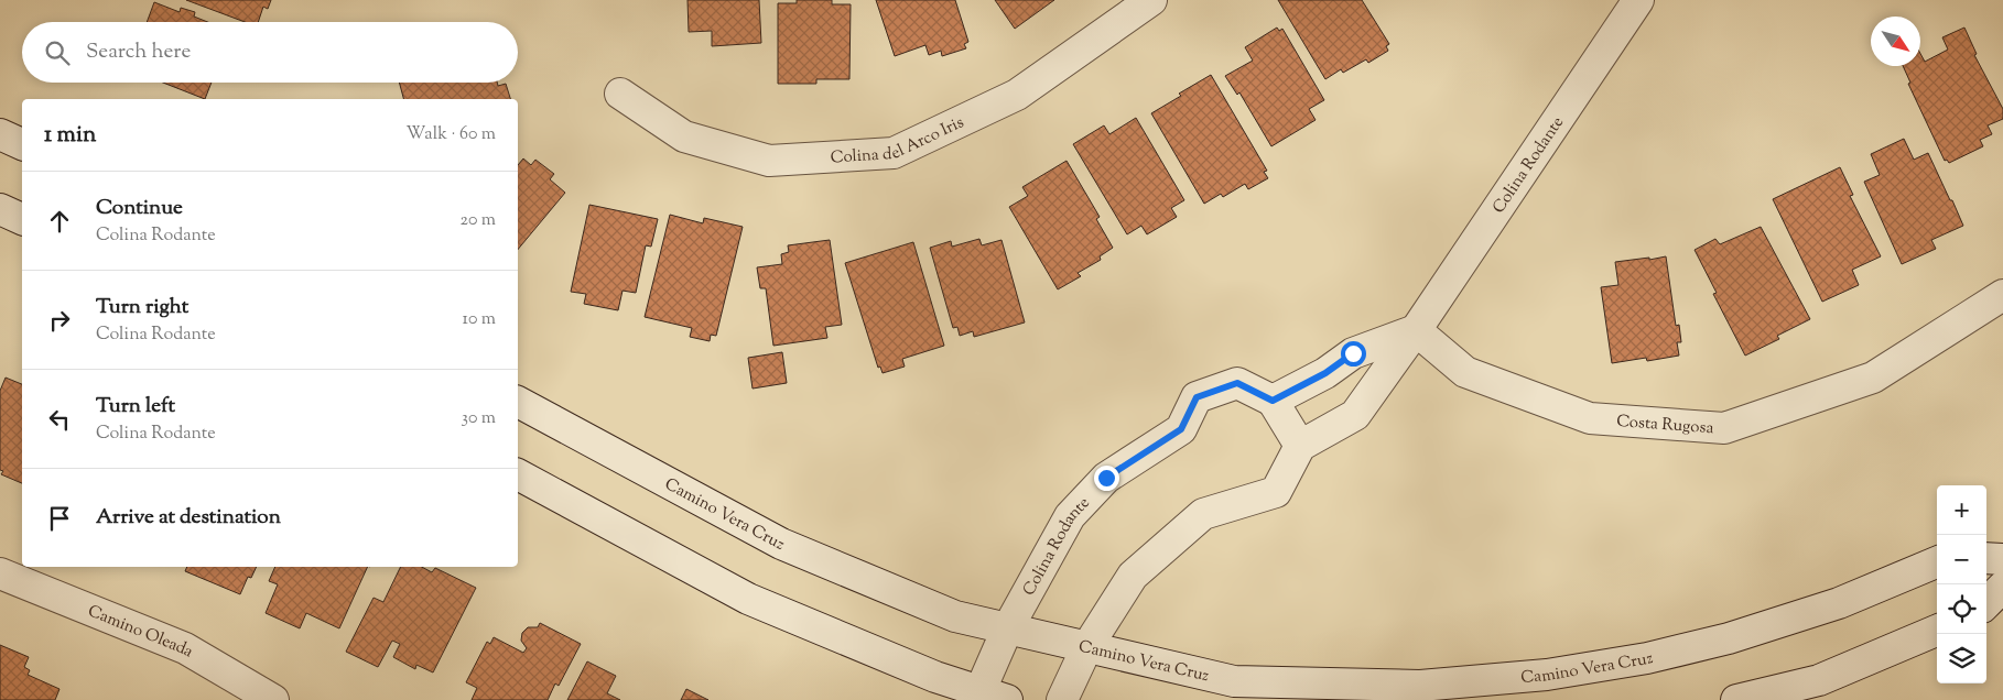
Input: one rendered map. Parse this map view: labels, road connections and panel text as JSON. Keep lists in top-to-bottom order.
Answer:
{
  "streets": {
    "street": [
      "Colina del Arco Iris",
      "Colina Rodante",
      "Costa Rugosa",
      "Camino Vera Cruz",
      "Camino Oleada"
    ]
  },
  "crossings": [
    ["Colina Rodante", "Costa Rugosa"],
    ["Colina Rodante", "Camino Vera Cruz"]
  ],
  "north": "bottom right",
  "page": {
    "search": "Search here",
    "heading": ["1 min", "Walk · 60 m"],
    "list": [
      ["Continue", "Colina Rodante", "20 m"],
      ["Turn right", "Colina Rodante", "10 m"],
      ["Turn left", "Colina Rodante", "30 m"],
      "Arrive at destination"
    ],
    "map_buttons": ["+", "−"]
  }
}
